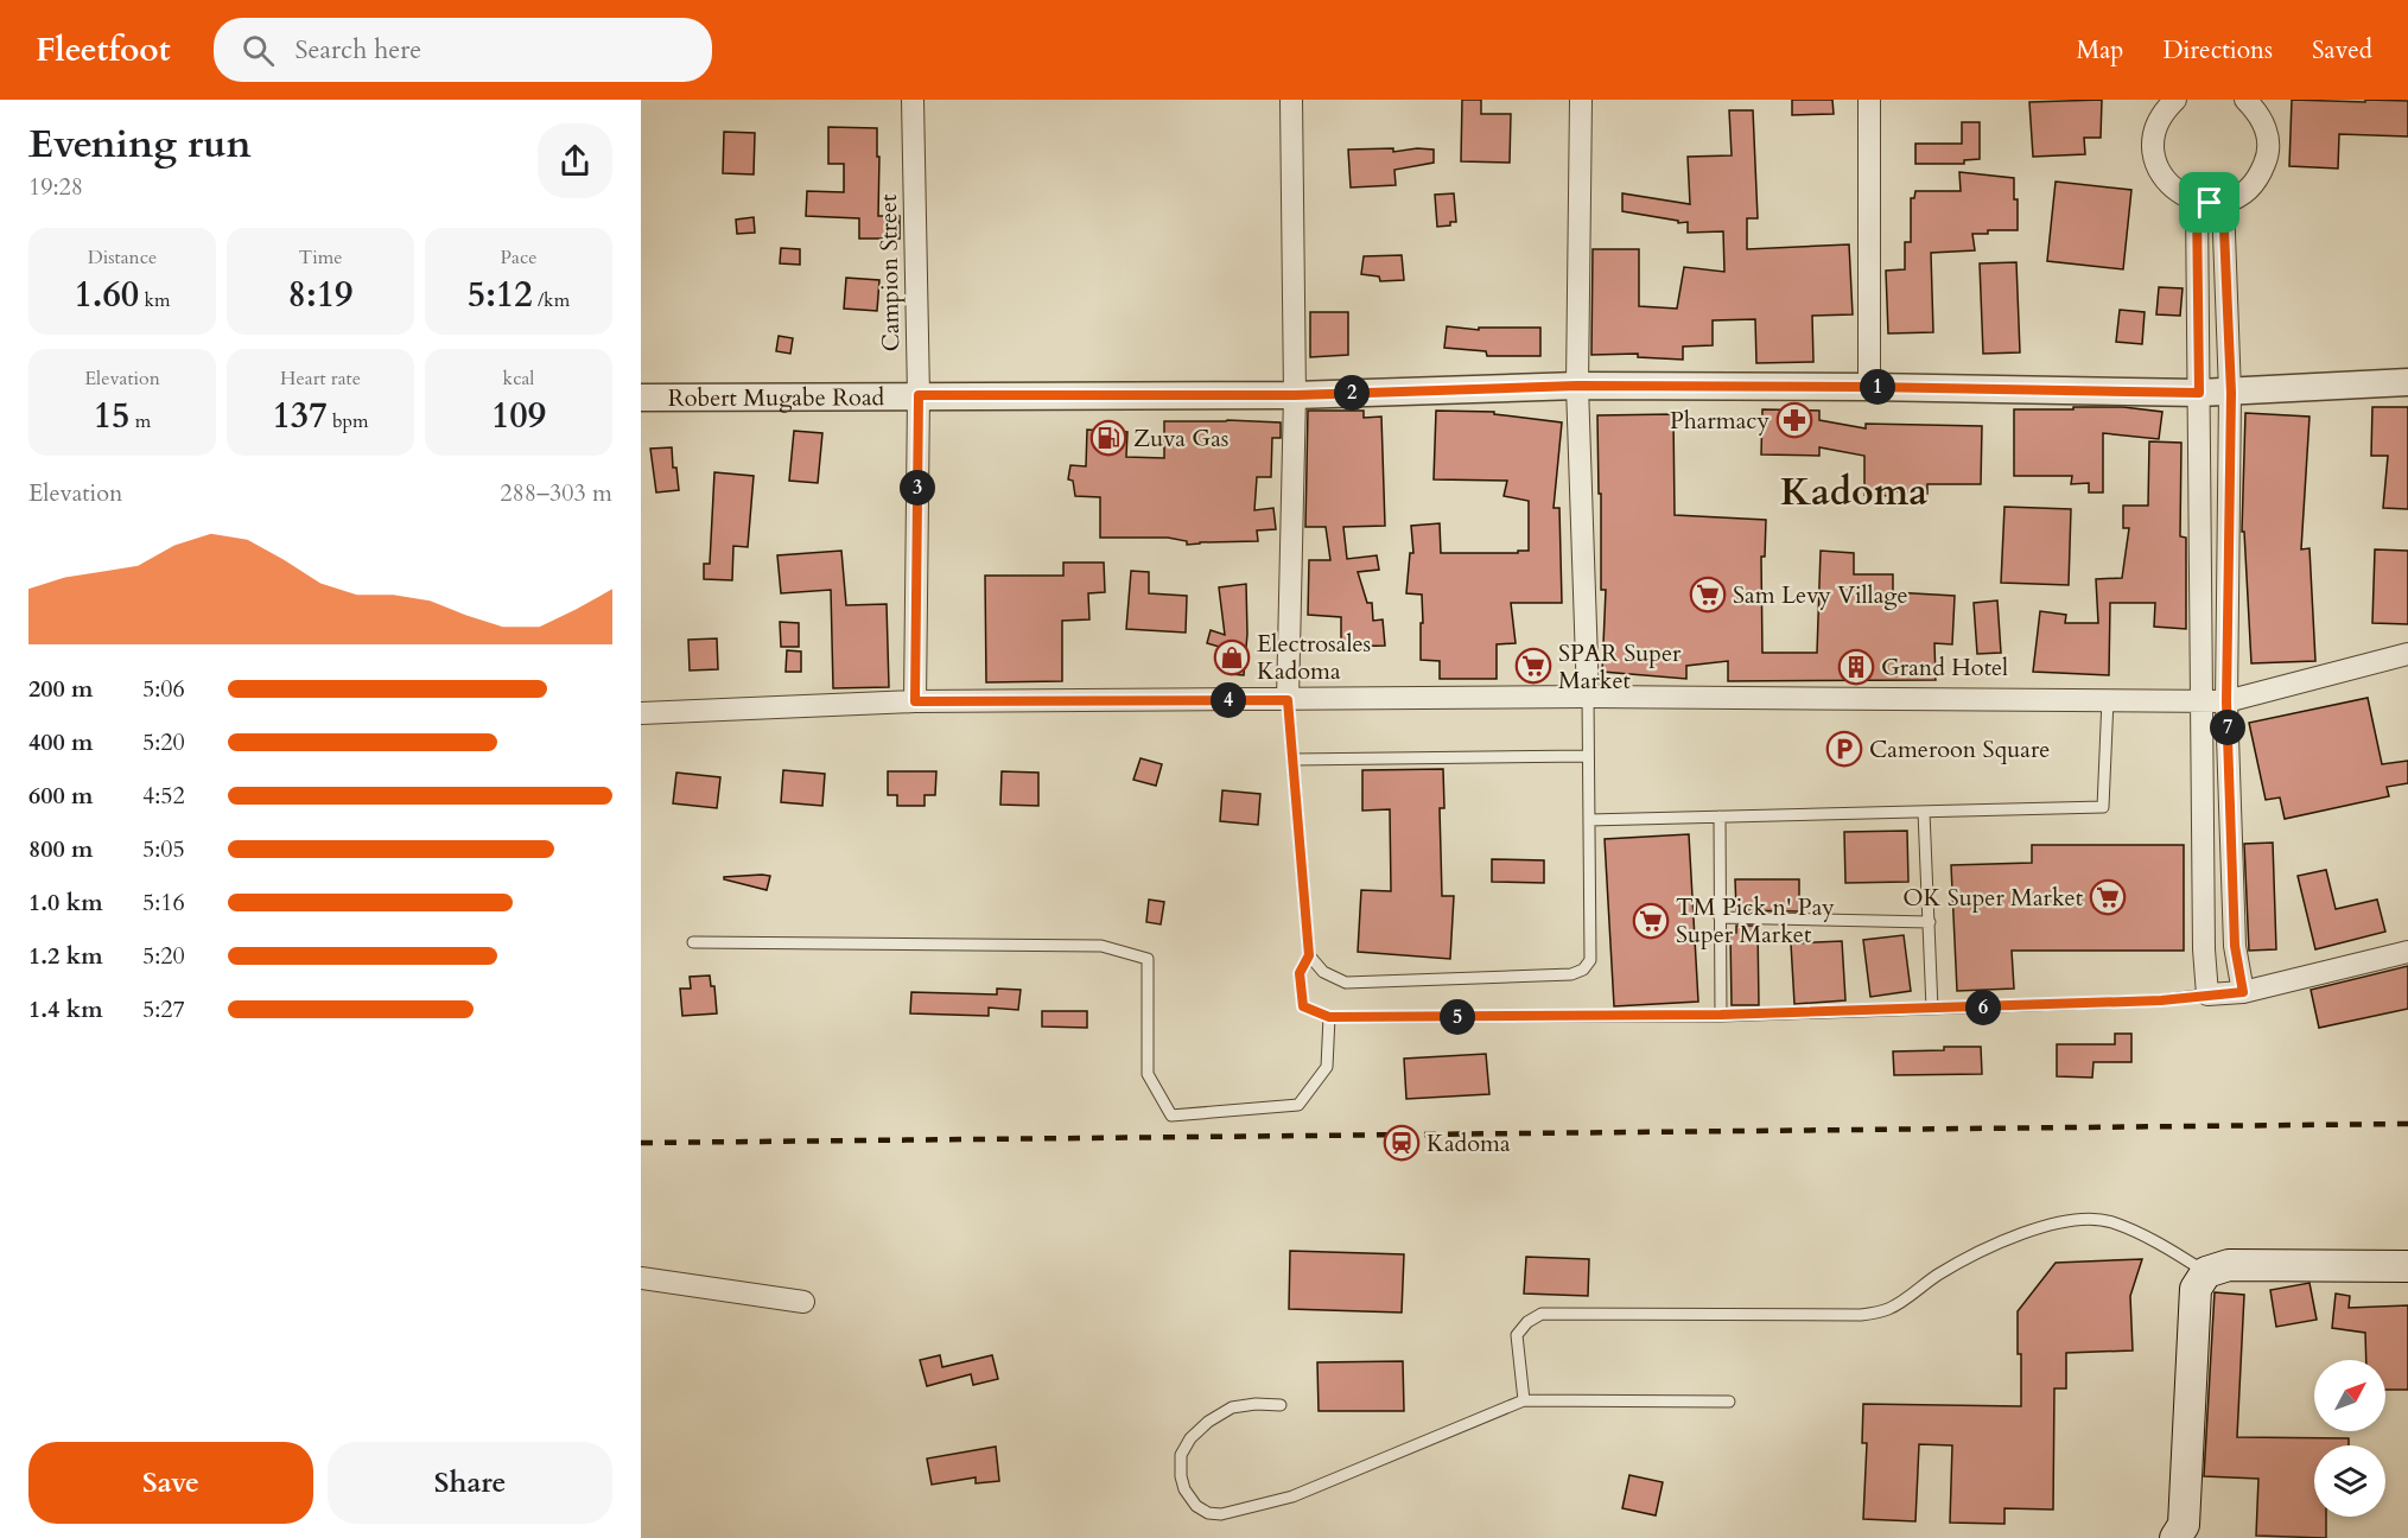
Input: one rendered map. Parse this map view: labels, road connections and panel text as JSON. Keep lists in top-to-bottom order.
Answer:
{
  "streets": {
    "street": ["Campion Street", "Robert Mugabe Road"]
  },
  "crossings": [
    ["Campion Street", "Robert Mugabe Road"]
  ],
  "districts": ["Kadoma"],
  "places": {
    "pharmacy": ["Pharmacy"],
    "fuel station": ["Zuva Gas"],
    "supermarket": [
      "Sam Levy Village",
      "SPAR Super Market",
      "OK Super Market",
      "TM Pick n' Pay Super Market"
    ],
    "shop": ["Electrosales Kadoma"],
    "building": ["Grand Hotel"],
    "parking": ["Cameroon Square"],
    "station": ["Kadoma"]
  },
  "north": "top right",
  "page": {
    "header": "Fleetfoot",
    "search": "Search here",
    "nav": ["Map", "Directions", "Saved"],
    "heading": ["Evening run", "19:28"],
    "stats": [
      ["Distance", "1.60 km"],
      ["Time", "8:19"],
      ["Pace", "5:12 /km"],
      ["Elevation", "15 m"],
      ["Heart rate", "137 bpm"],
      ["kcal", "109"]
    ],
    "pins": [
      "1",
      "2",
      "3",
      "4",
      "7",
      "6",
      "5"
    ],
    "chart": ["Elevation", "288–303 m"],
    "list": [
      {
        "name": "200 m",
        "note": "5:06"
      },
      {
        "name": "400 m",
        "note": "5:20"
      },
      {
        "name": "600 m",
        "note": "4:52"
      },
      {
        "name": "800 m",
        "note": "5:05"
      },
      {
        "name": "1.0 km",
        "note": "5:16"
      },
      {
        "name": "1.2 km",
        "note": "5:20"
      },
      {
        "name": "1.4 km",
        "note": "5:27"
      }
    ],
    "buttons": ["Save", "Share"]
  }
}
